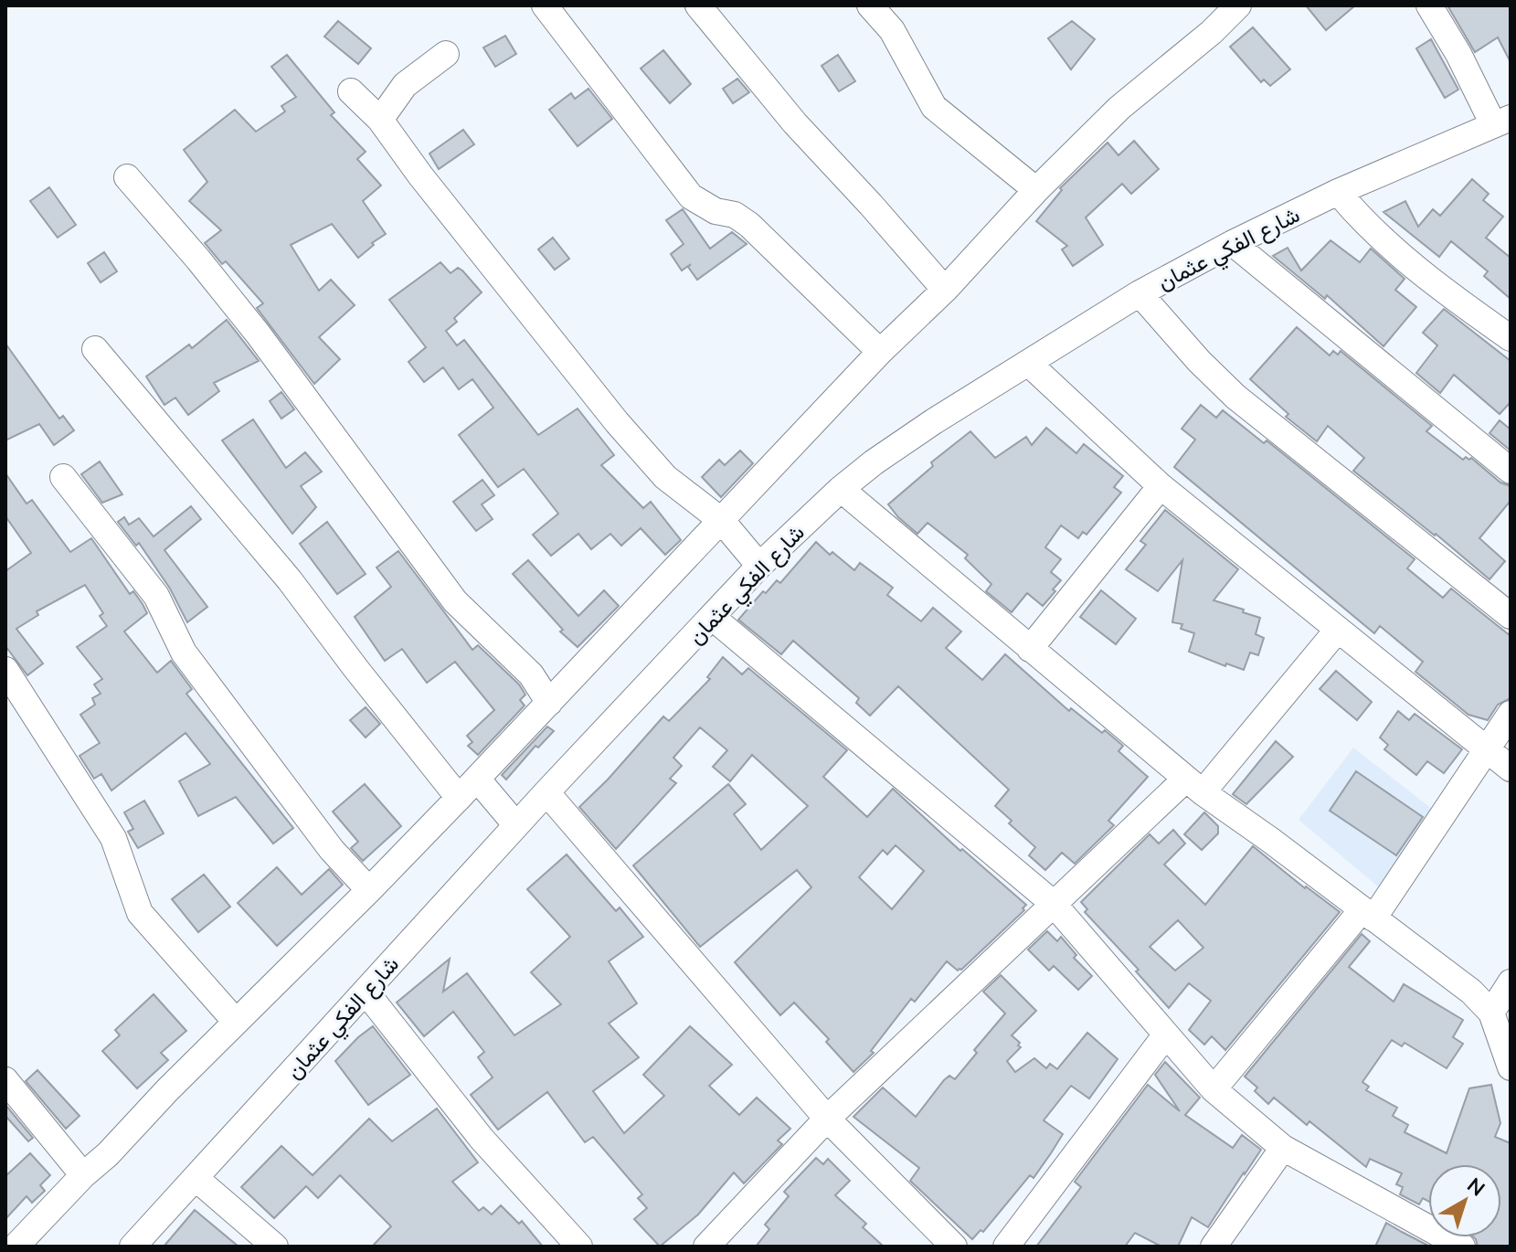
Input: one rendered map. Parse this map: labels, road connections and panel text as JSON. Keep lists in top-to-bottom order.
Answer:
{
  "streets": {
    "street": ["شارع الفكي عثمان"]
  },
  "north": "top right"
}
